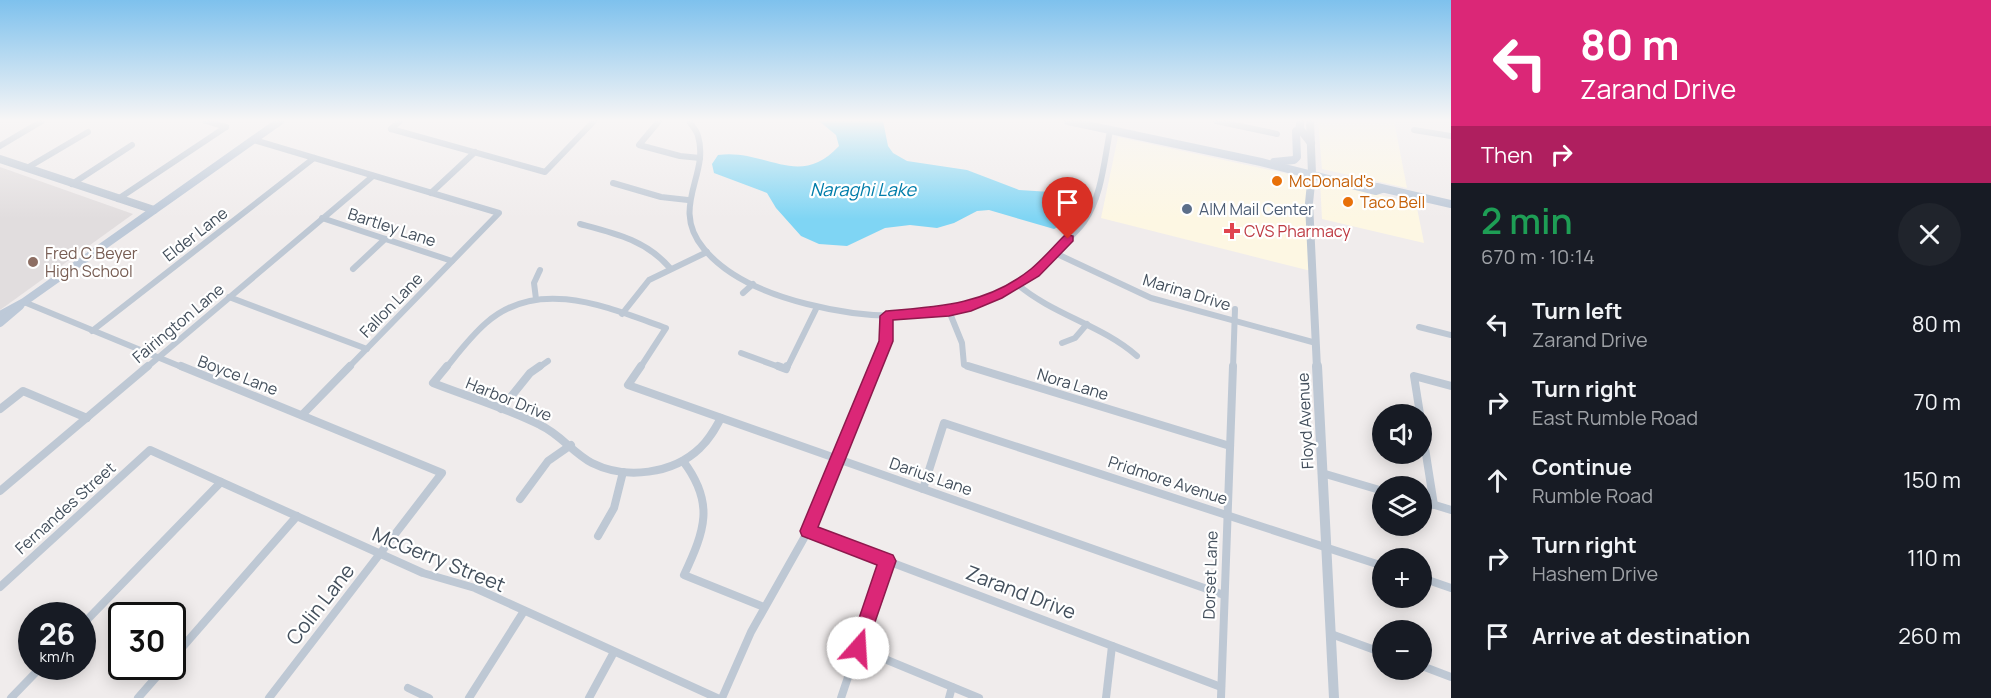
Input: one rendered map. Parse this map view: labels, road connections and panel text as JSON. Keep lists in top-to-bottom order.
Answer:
{
  "streets": {
    "street": [
      "Bartley Lane",
      "Elder Lane",
      "Marina Drive",
      "Fallon Lane",
      "Fairington Lane",
      "Boyce Lane",
      "Nora Lane",
      "Harbor Drive",
      "Floyd Avenue",
      "Darius Lane",
      "Pridmore Avenue",
      "Fernandes Street",
      "McGerry Street",
      "Dorset Lane",
      "Zarand Drive",
      "Colin Lane"
    ]
  },
  "crossings": [
    ["Bartley Lane", "Fallon Lane"],
    ["Bartley Lane", "Fairington Lane"],
    ["Elder Lane", "Boyce Lane"],
    ["Marina Drive", "Floyd Avenue"],
    ["Marina Drive", "Dorset Lane"],
    ["Fallon Lane", "Boyce Lane"],
    ["Fairington Lane", "Boyce Lane"],
    ["Boyce Lane", "Colin Lane"],
    ["Nora Lane", "Dorset Lane"],
    ["Harbor Drive", "Darius Lane"],
    ["Floyd Avenue", "Pridmore Avenue"],
    ["Darius Lane", "Pridmore Avenue"],
    ["Darius Lane", "Dorset Lane"],
    ["Pridmore Avenue", "Dorset Lane"],
    ["Fernandes Street", "McGerry Street"],
    ["McGerry Street", "Colin Lane"],
    ["Dorset Lane", "Zarand Drive"]
  ],
  "water": ["Naraghi Lake"],
  "places": {
    "other": [
      "McDonald's",
      "Taco Bell",
      "AIM Mail Center",
      "Fred C Beyer High School"
    ],
    "health": ["CVS Pharmacy"]
  },
  "page": {
    "turn": ["80 m", "Zarand Drive"],
    "then": "Then",
    "heading": ["2 min", "670 m · 10:14"],
    "list": [
      {
        "name": "Turn left",
        "note": "Zarand Drive",
        "value": "80 m"
      },
      {
        "name": "Turn right",
        "note": "East Rumble Road",
        "value": "70 m"
      },
      {
        "name": "Continue",
        "note": "Rumble Road",
        "value": "150 m"
      },
      {
        "name": "Turn right",
        "note": "Hashem Drive",
        "value": "110 m"
      },
      {
        "name": "Arrive at destination",
        "value": "260 m"
      }
    ],
    "map_buttons": ["+", "−"],
    "speed": "26 km/h",
    "limit": "30"
  }
}
